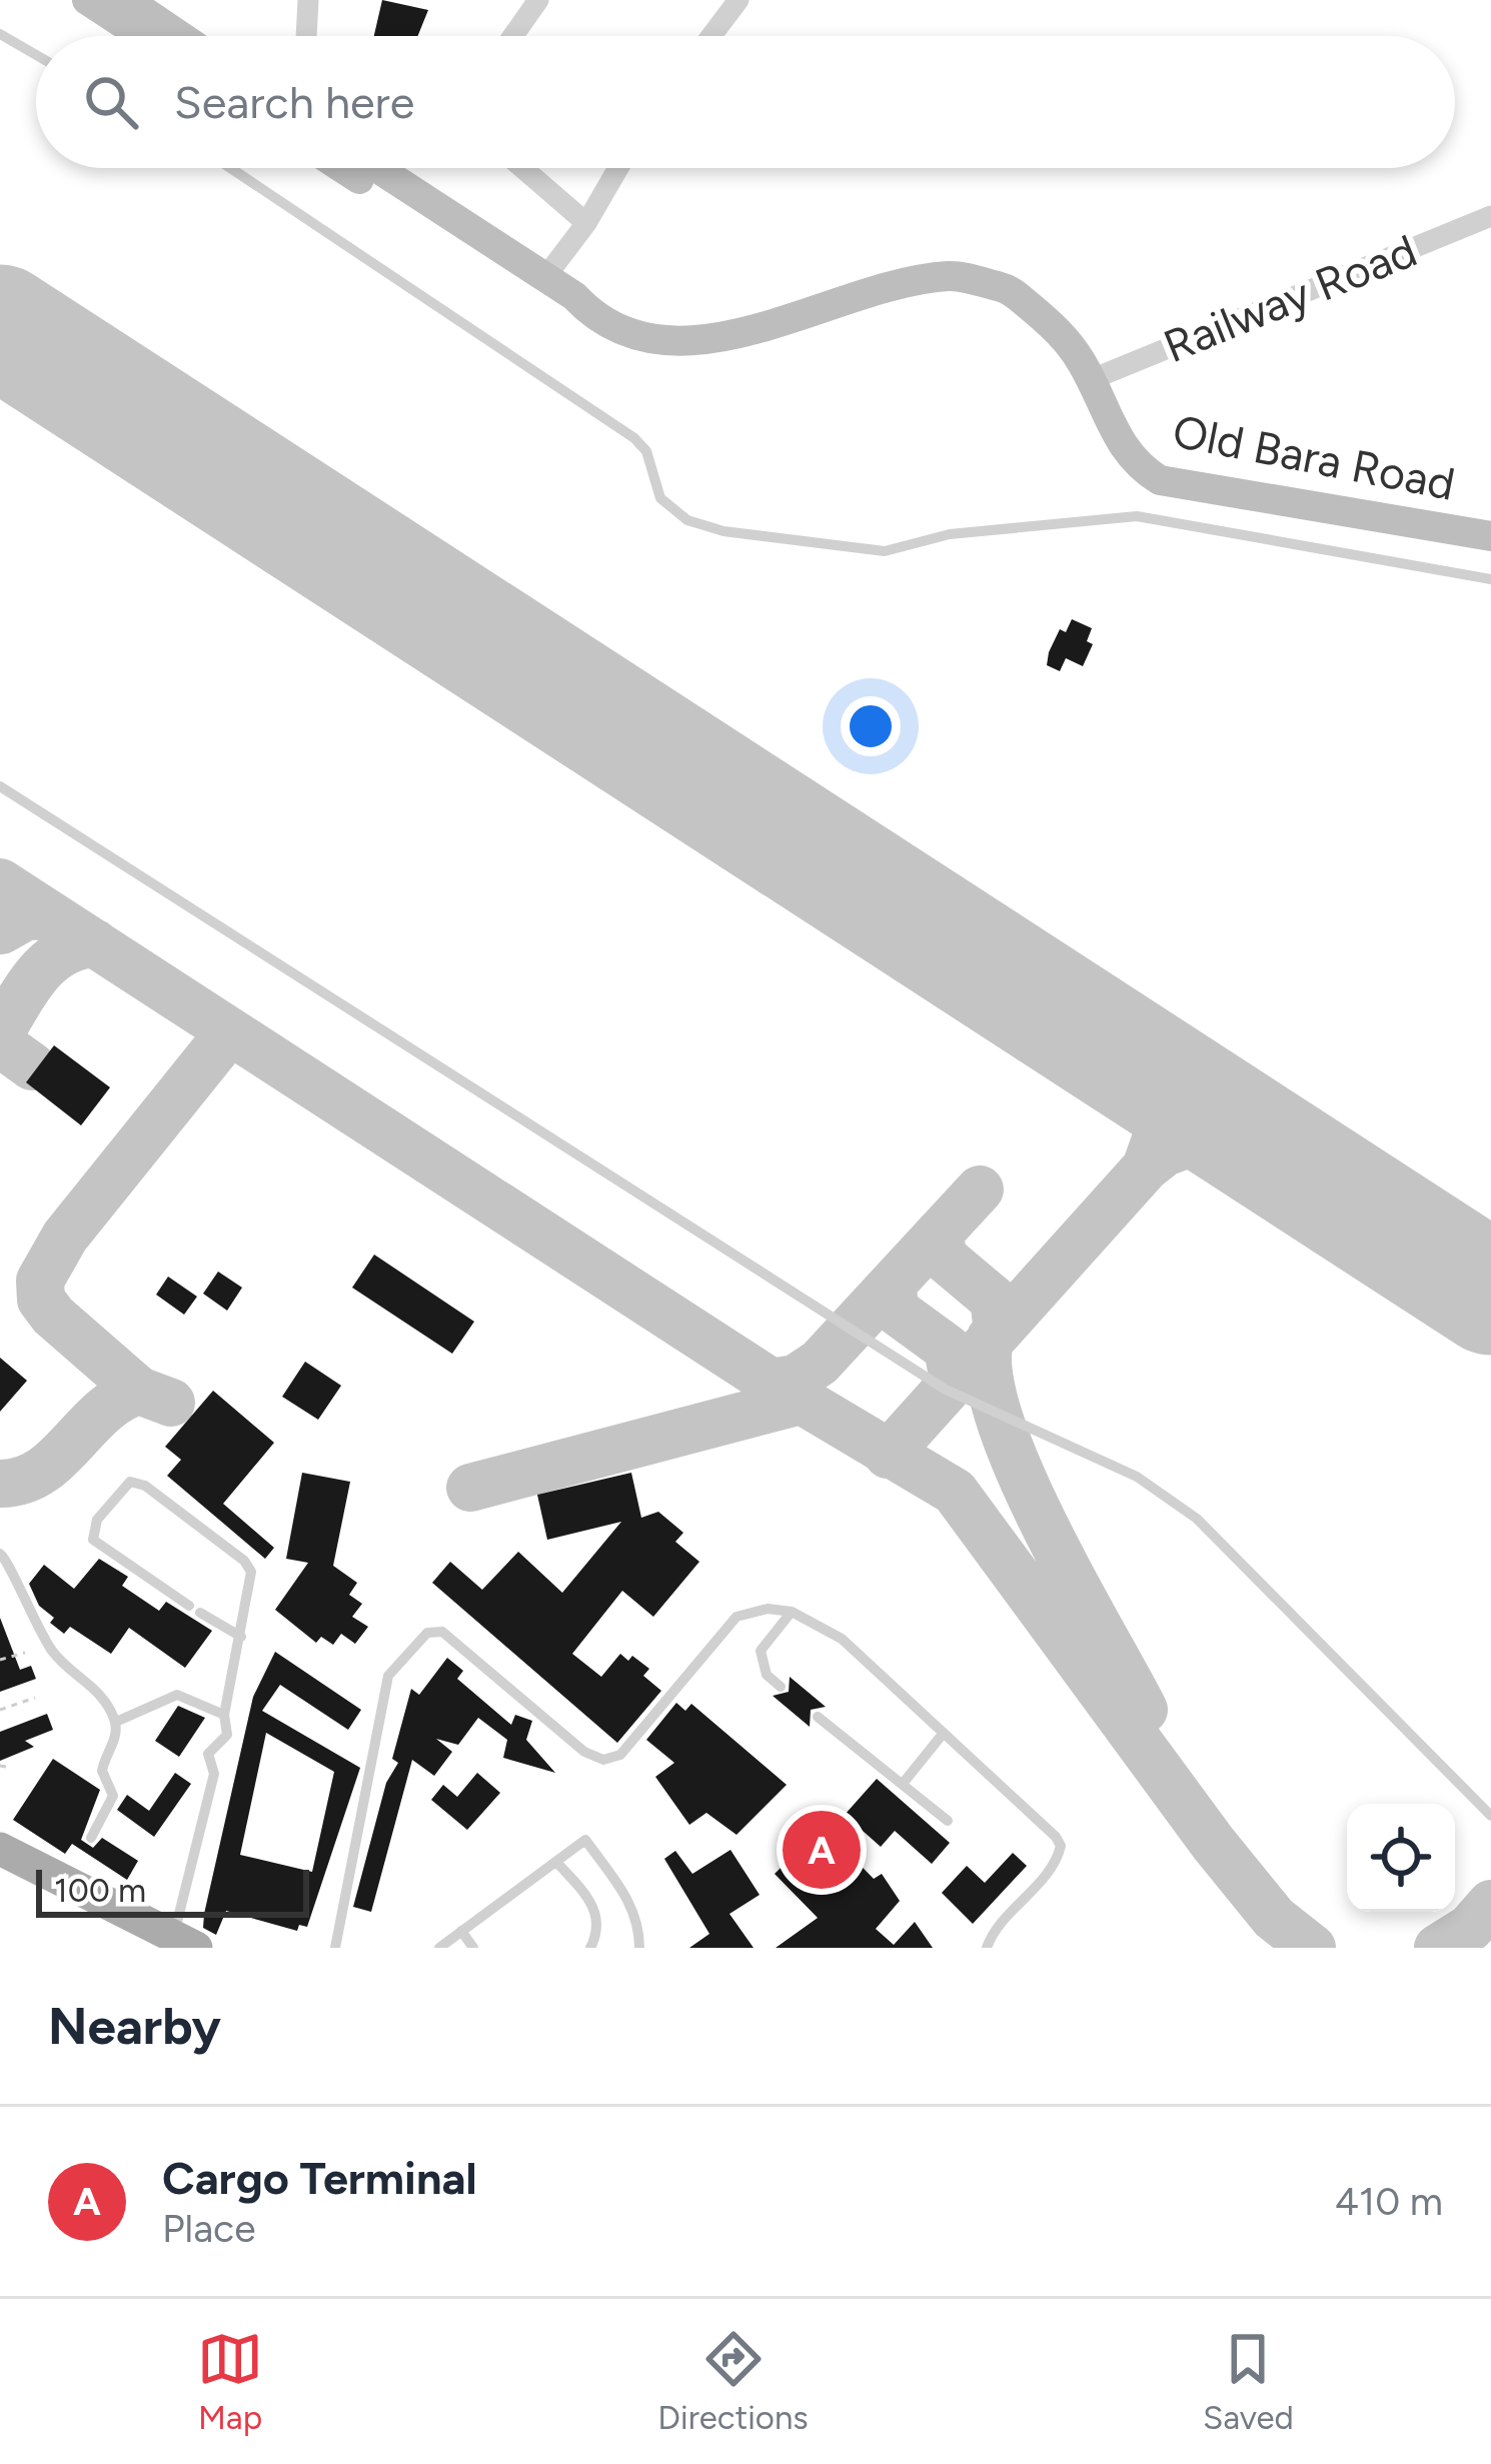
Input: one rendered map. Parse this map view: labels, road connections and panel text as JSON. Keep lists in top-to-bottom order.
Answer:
{
  "streets": {
    "street": ["Railway Road", "Old Bara Road"]
  },
  "crossings": [
    ["Railway Road", "Old Bara Road"]
  ],
  "scale_bar": "100 m",
  "page": {
    "search": "Search here",
    "pins": "A",
    "scale": "100 m",
    "heading": "Nearby",
    "list": [
      {
        "mark": "A",
        "name": "Cargo Terminal",
        "note": "Place",
        "value": "410 m"
      }
    ],
    "nav": ["Map", "Directions", "Saved"]
  }
}
